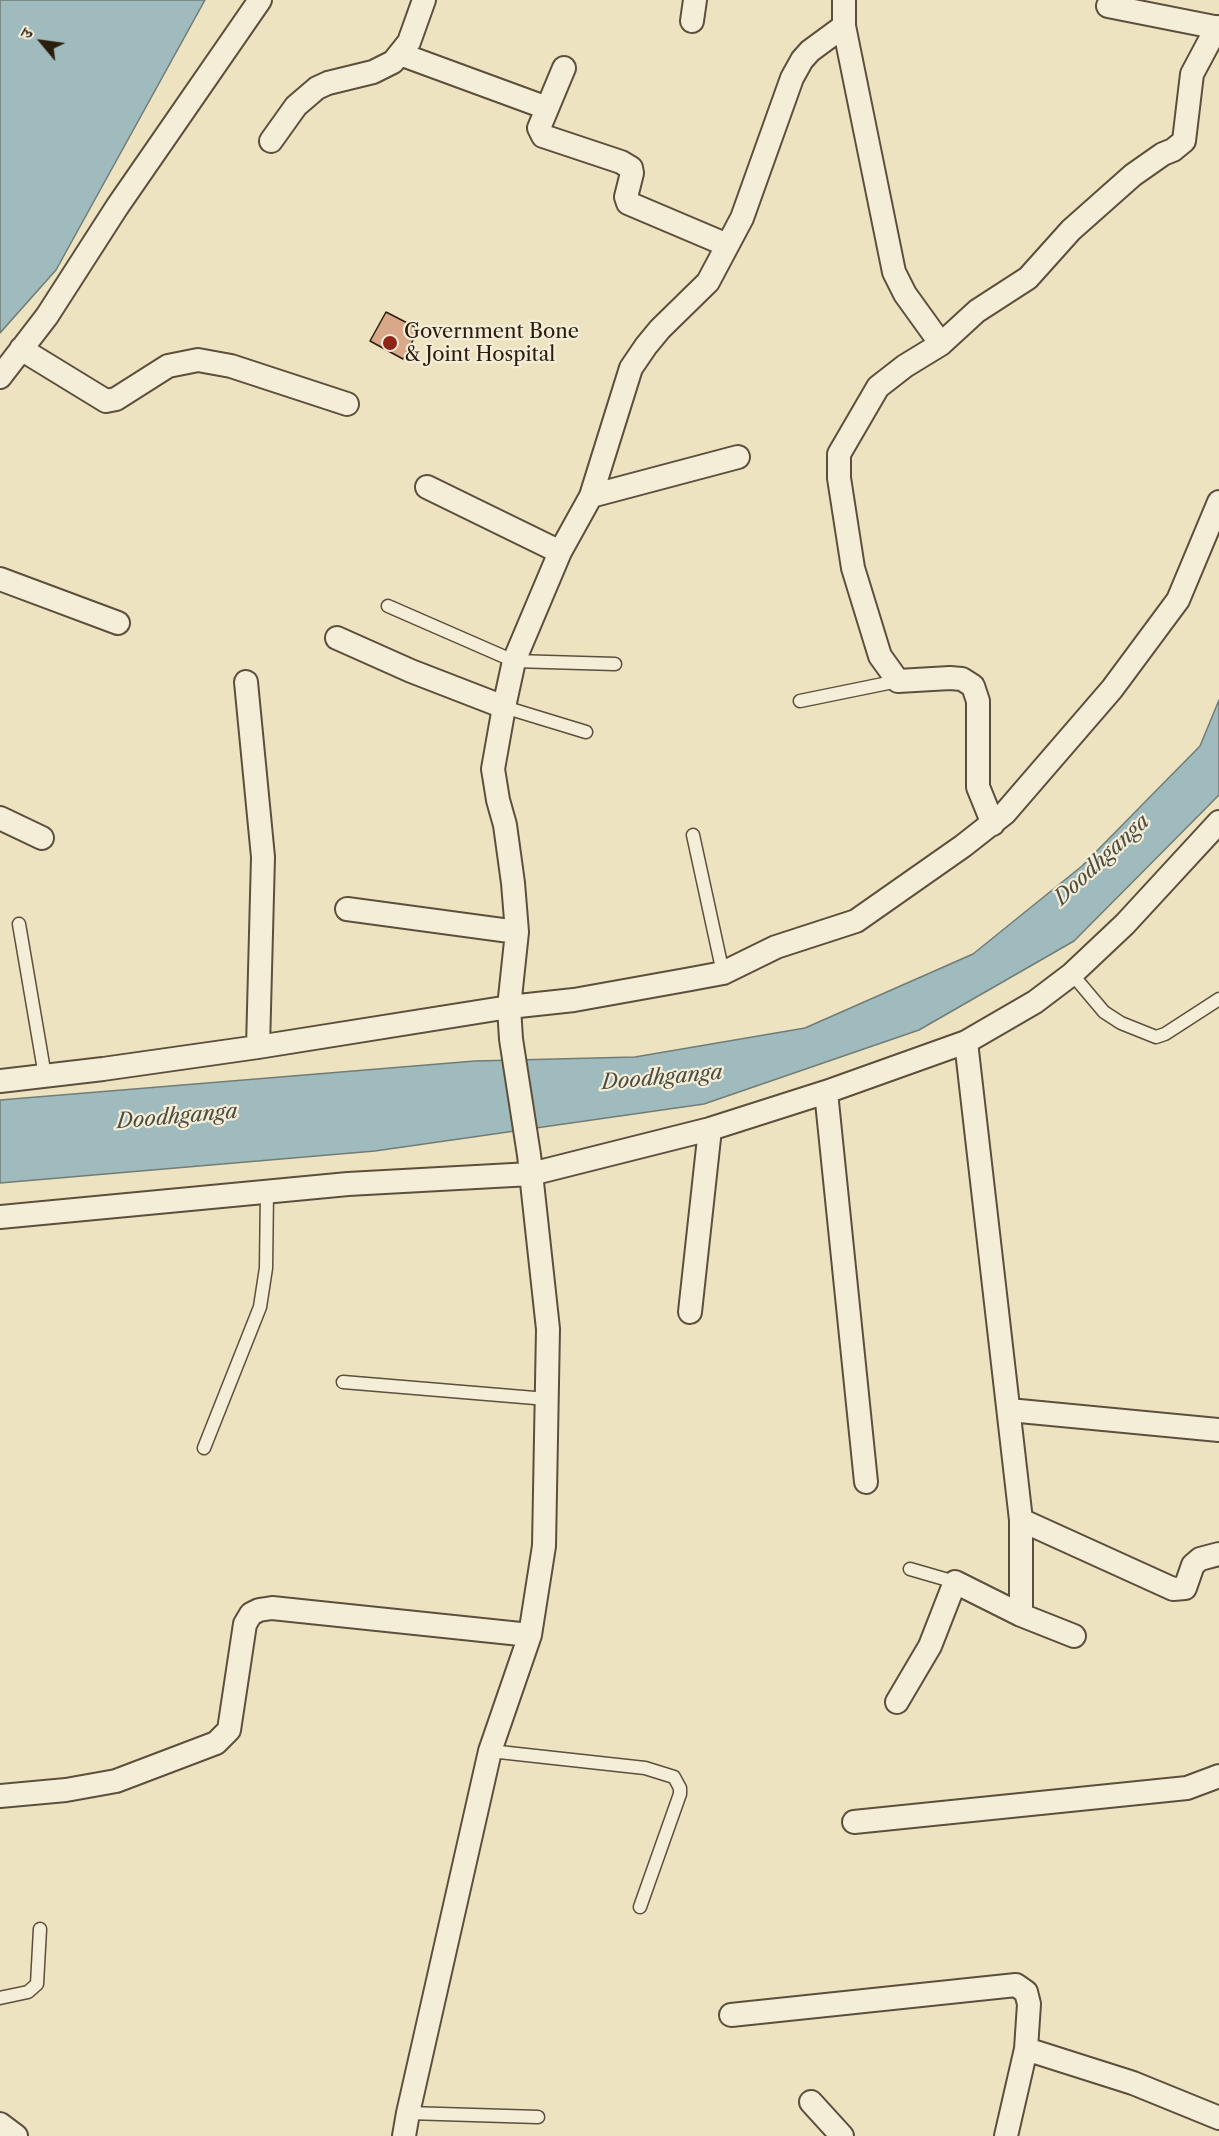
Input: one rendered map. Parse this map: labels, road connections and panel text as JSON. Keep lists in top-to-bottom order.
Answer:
{
  "water": ["Doodhganga"],
  "places": ["Government Bone & Joint Hospital"],
  "north": "top left"
}
